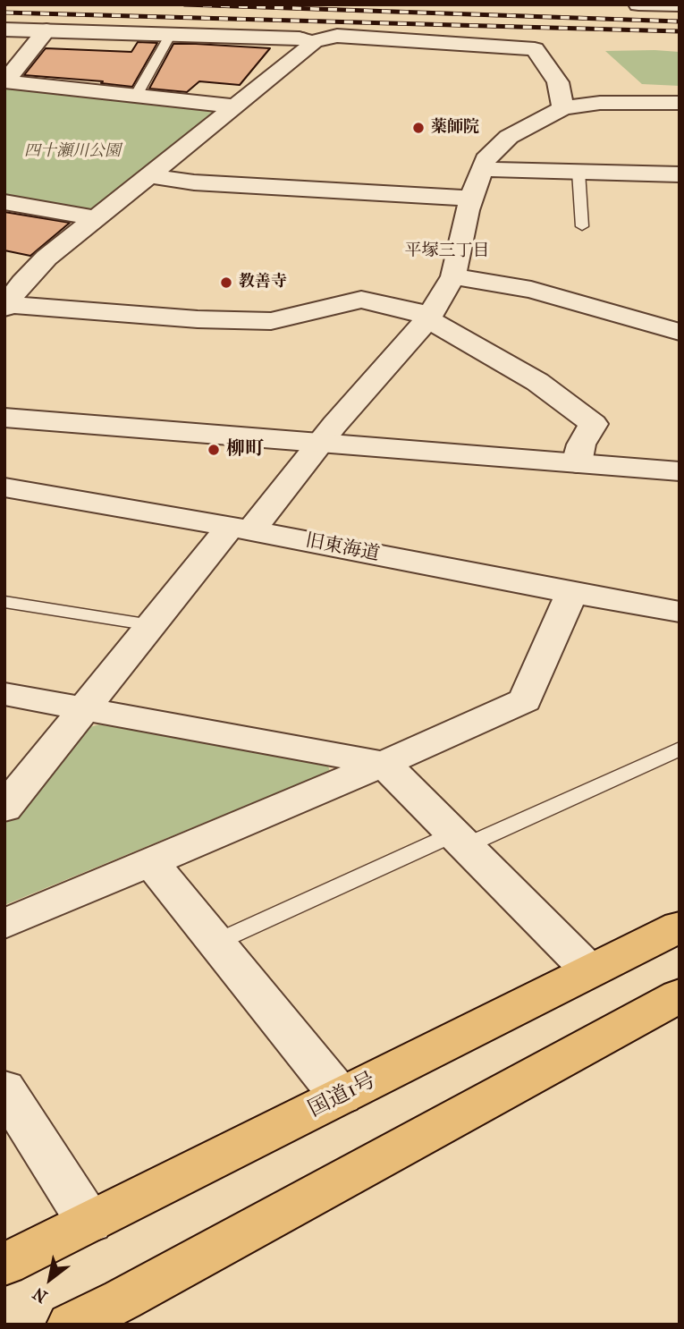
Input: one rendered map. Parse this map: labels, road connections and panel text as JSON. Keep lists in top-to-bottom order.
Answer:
{
  "streets": {
    "highway": ["国道1号"],
    "street": ["旧東海道"]
  },
  "districts": ["平塚三丁目"],
  "parks": ["四十瀬川公園"],
  "places": ["薬師院", "教善寺", "柳町"],
  "north": "bottom left"
}
